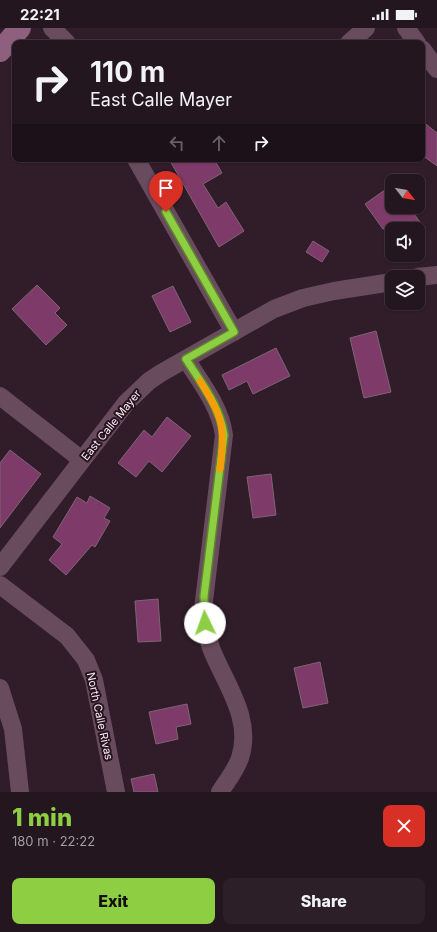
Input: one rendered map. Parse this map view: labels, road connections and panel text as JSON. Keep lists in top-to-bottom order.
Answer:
{
  "streets": {
    "street": ["East Calle Mayer", "North Calle Rivas"]
  },
  "north": "bottom right",
  "page": {
    "status": "22:21",
    "turn": ["110 m", "East Calle Mayer"],
    "heading": ["1 min", "180 m · 22:22"],
    "buttons": ["Exit", "Share"]
  }
}
